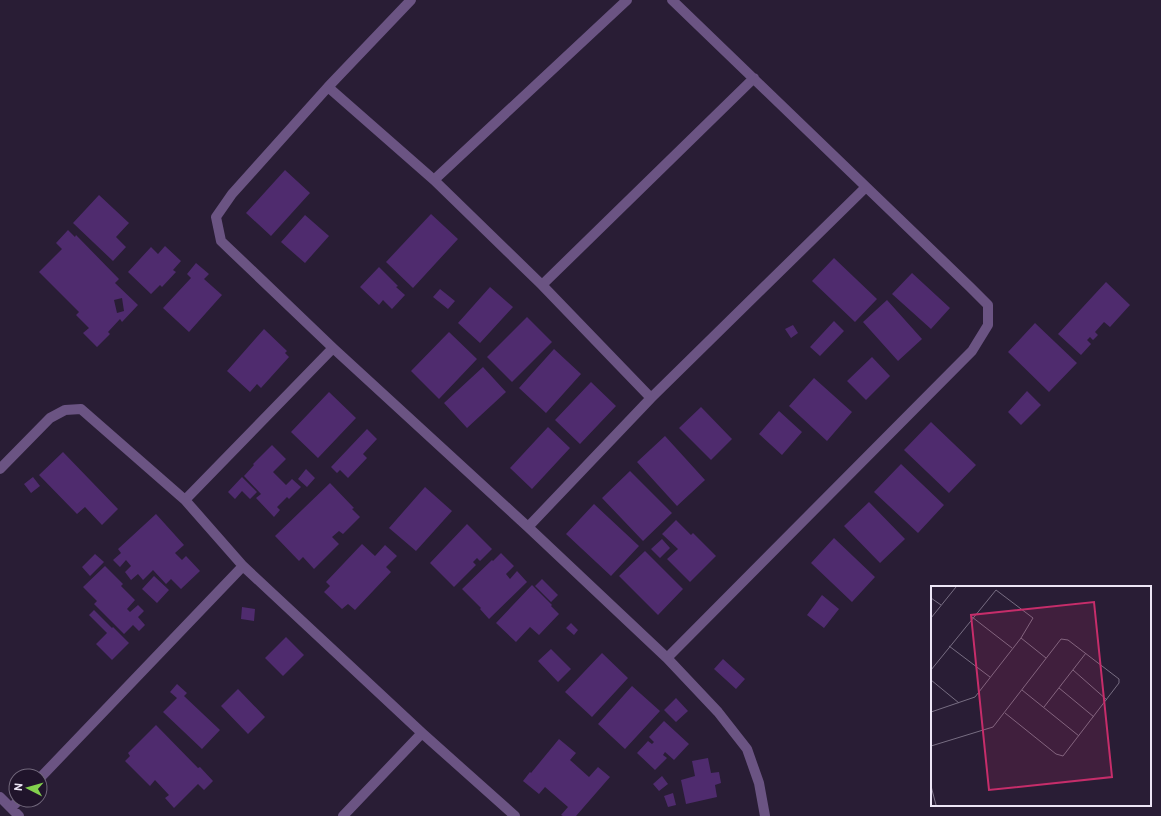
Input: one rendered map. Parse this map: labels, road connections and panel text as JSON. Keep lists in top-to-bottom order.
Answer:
{
  "north": "left"
}
